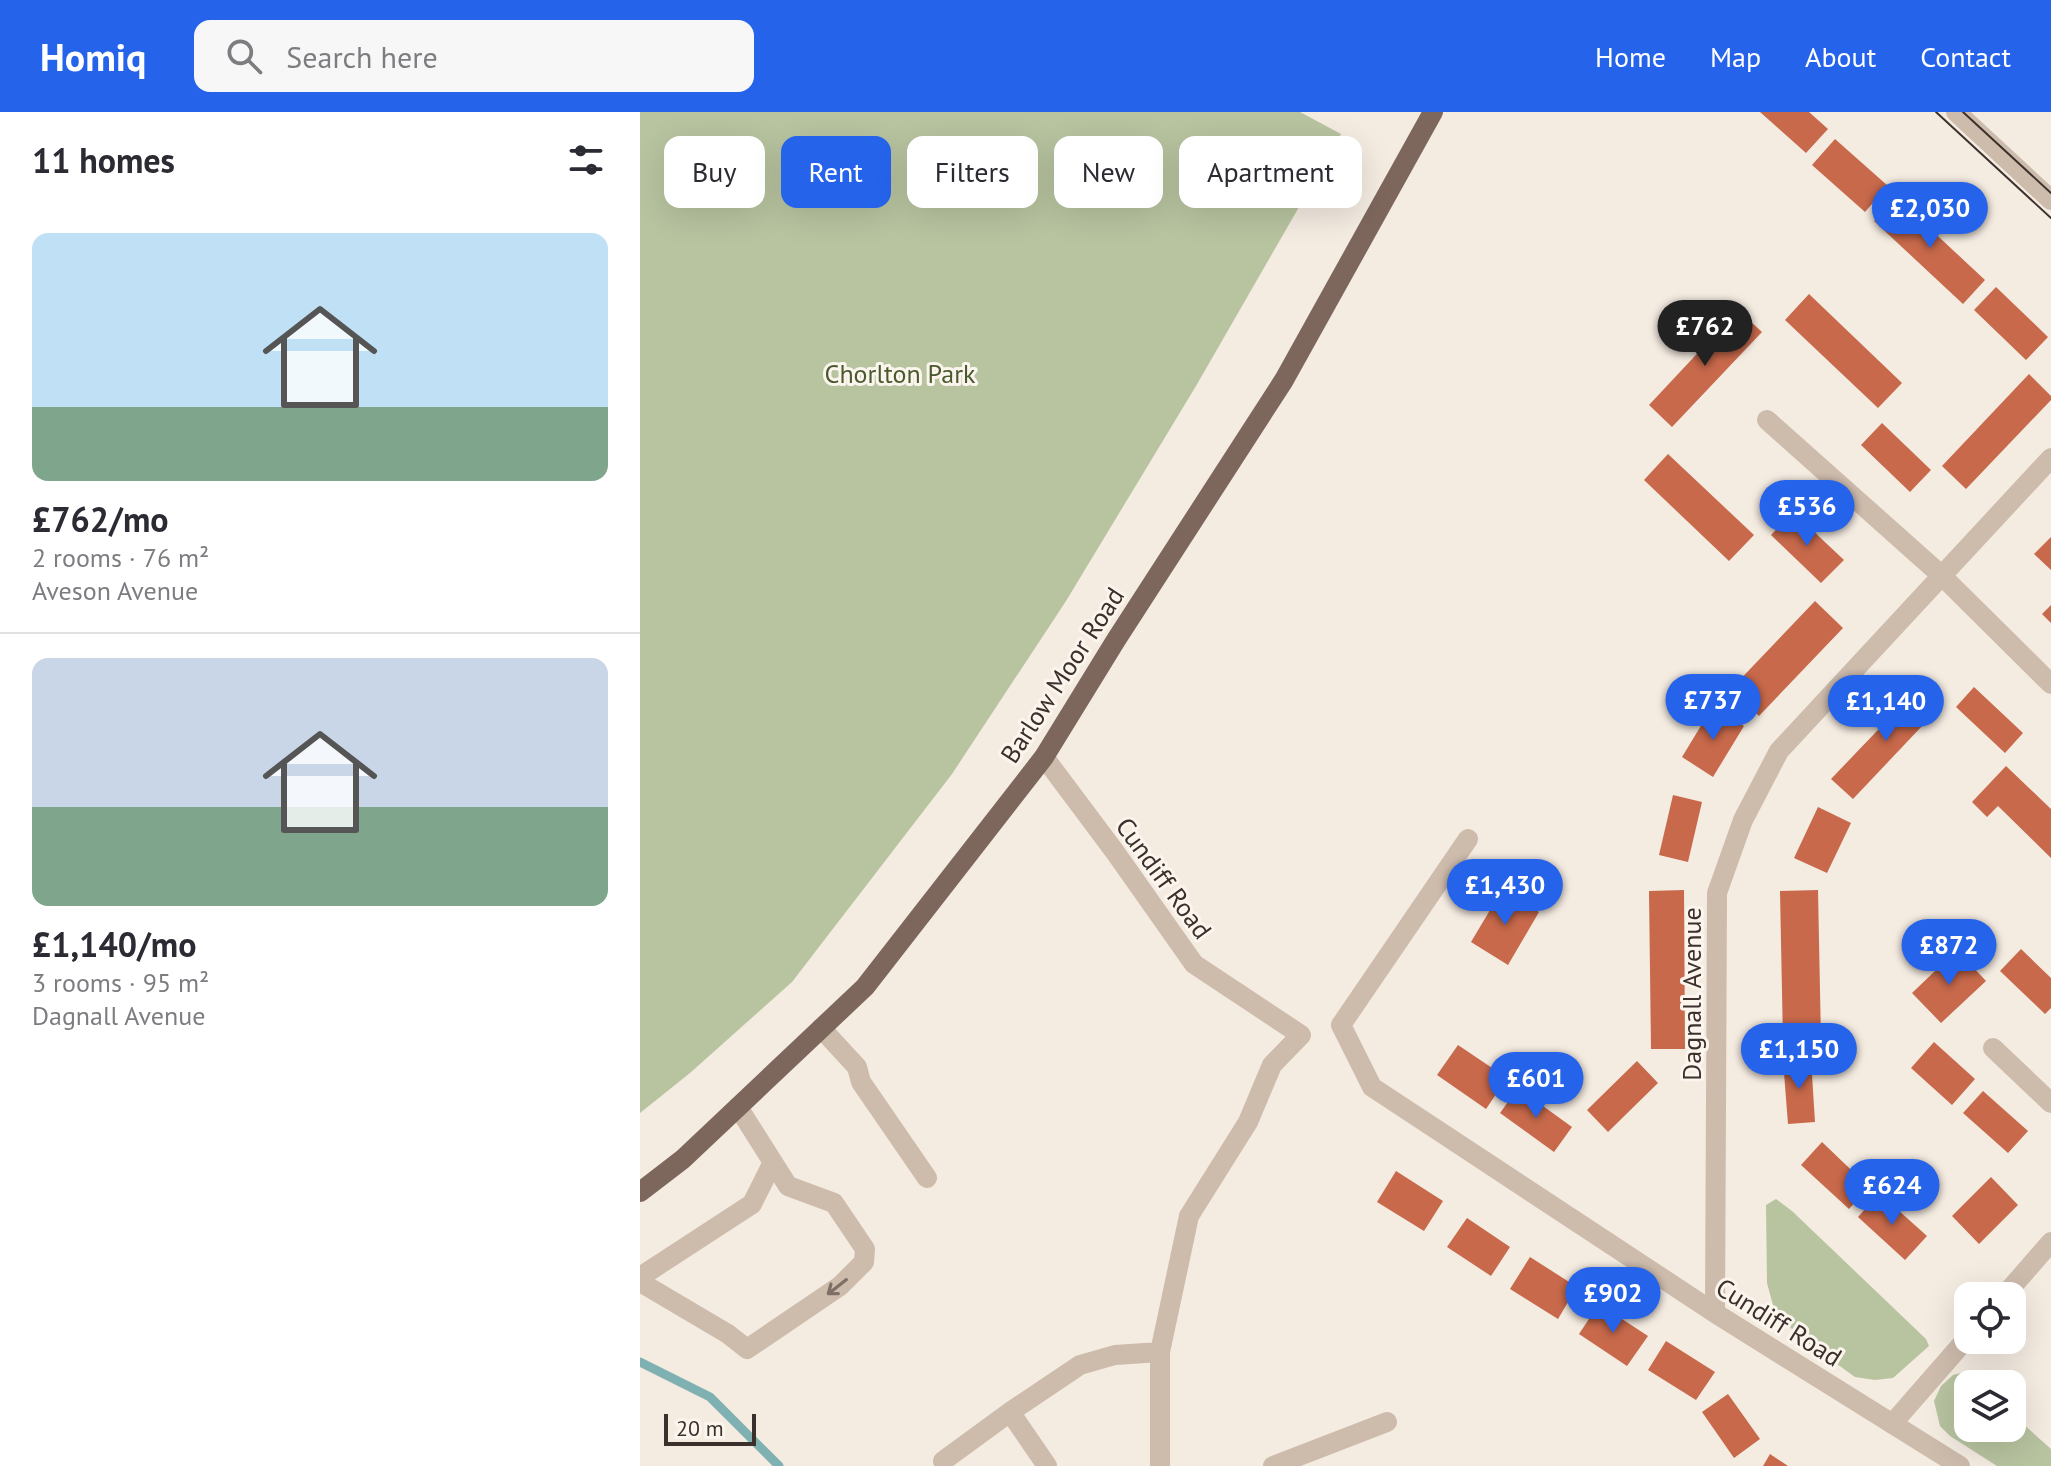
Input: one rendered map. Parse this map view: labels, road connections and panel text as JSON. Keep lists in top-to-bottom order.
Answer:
{
  "streets": {
    "main road": ["Barlow Moor Road"],
    "street": ["Cundiff Road", "Dagnall Avenue"]
  },
  "crossings": [
    ["Barlow Moor Road", "Cundiff Road"],
    ["Cundiff Road", "Dagnall Avenue"]
  ],
  "parks": ["Chorlton Park"],
  "scale_bar": "20 m",
  "page": {
    "header": "Homiq",
    "search": "Search here",
    "nav": [
      "Home",
      "Map",
      "About",
      "Contact"
    ],
    "heading": "11 homes",
    "chip": [
      "Buy",
      "Rent",
      "Filters",
      "New",
      "Apartment"
    ],
    "price": [
      "£2,030",
      "£762",
      "£536",
      "£737",
      "£1,140",
      "£1,430",
      "£872",
      "£1,150",
      "£601",
      "£624",
      "£902"
    ],
    "list": [
      {
        "name": "£762/mo",
        "note": "2 rooms · 76 m² · Aveson Avenue"
      },
      {
        "name": "£1,140/mo",
        "note": "3 rooms · 95 m² · Dagnall Avenue"
      }
    ],
    "scale": "20 m"
  }
}
